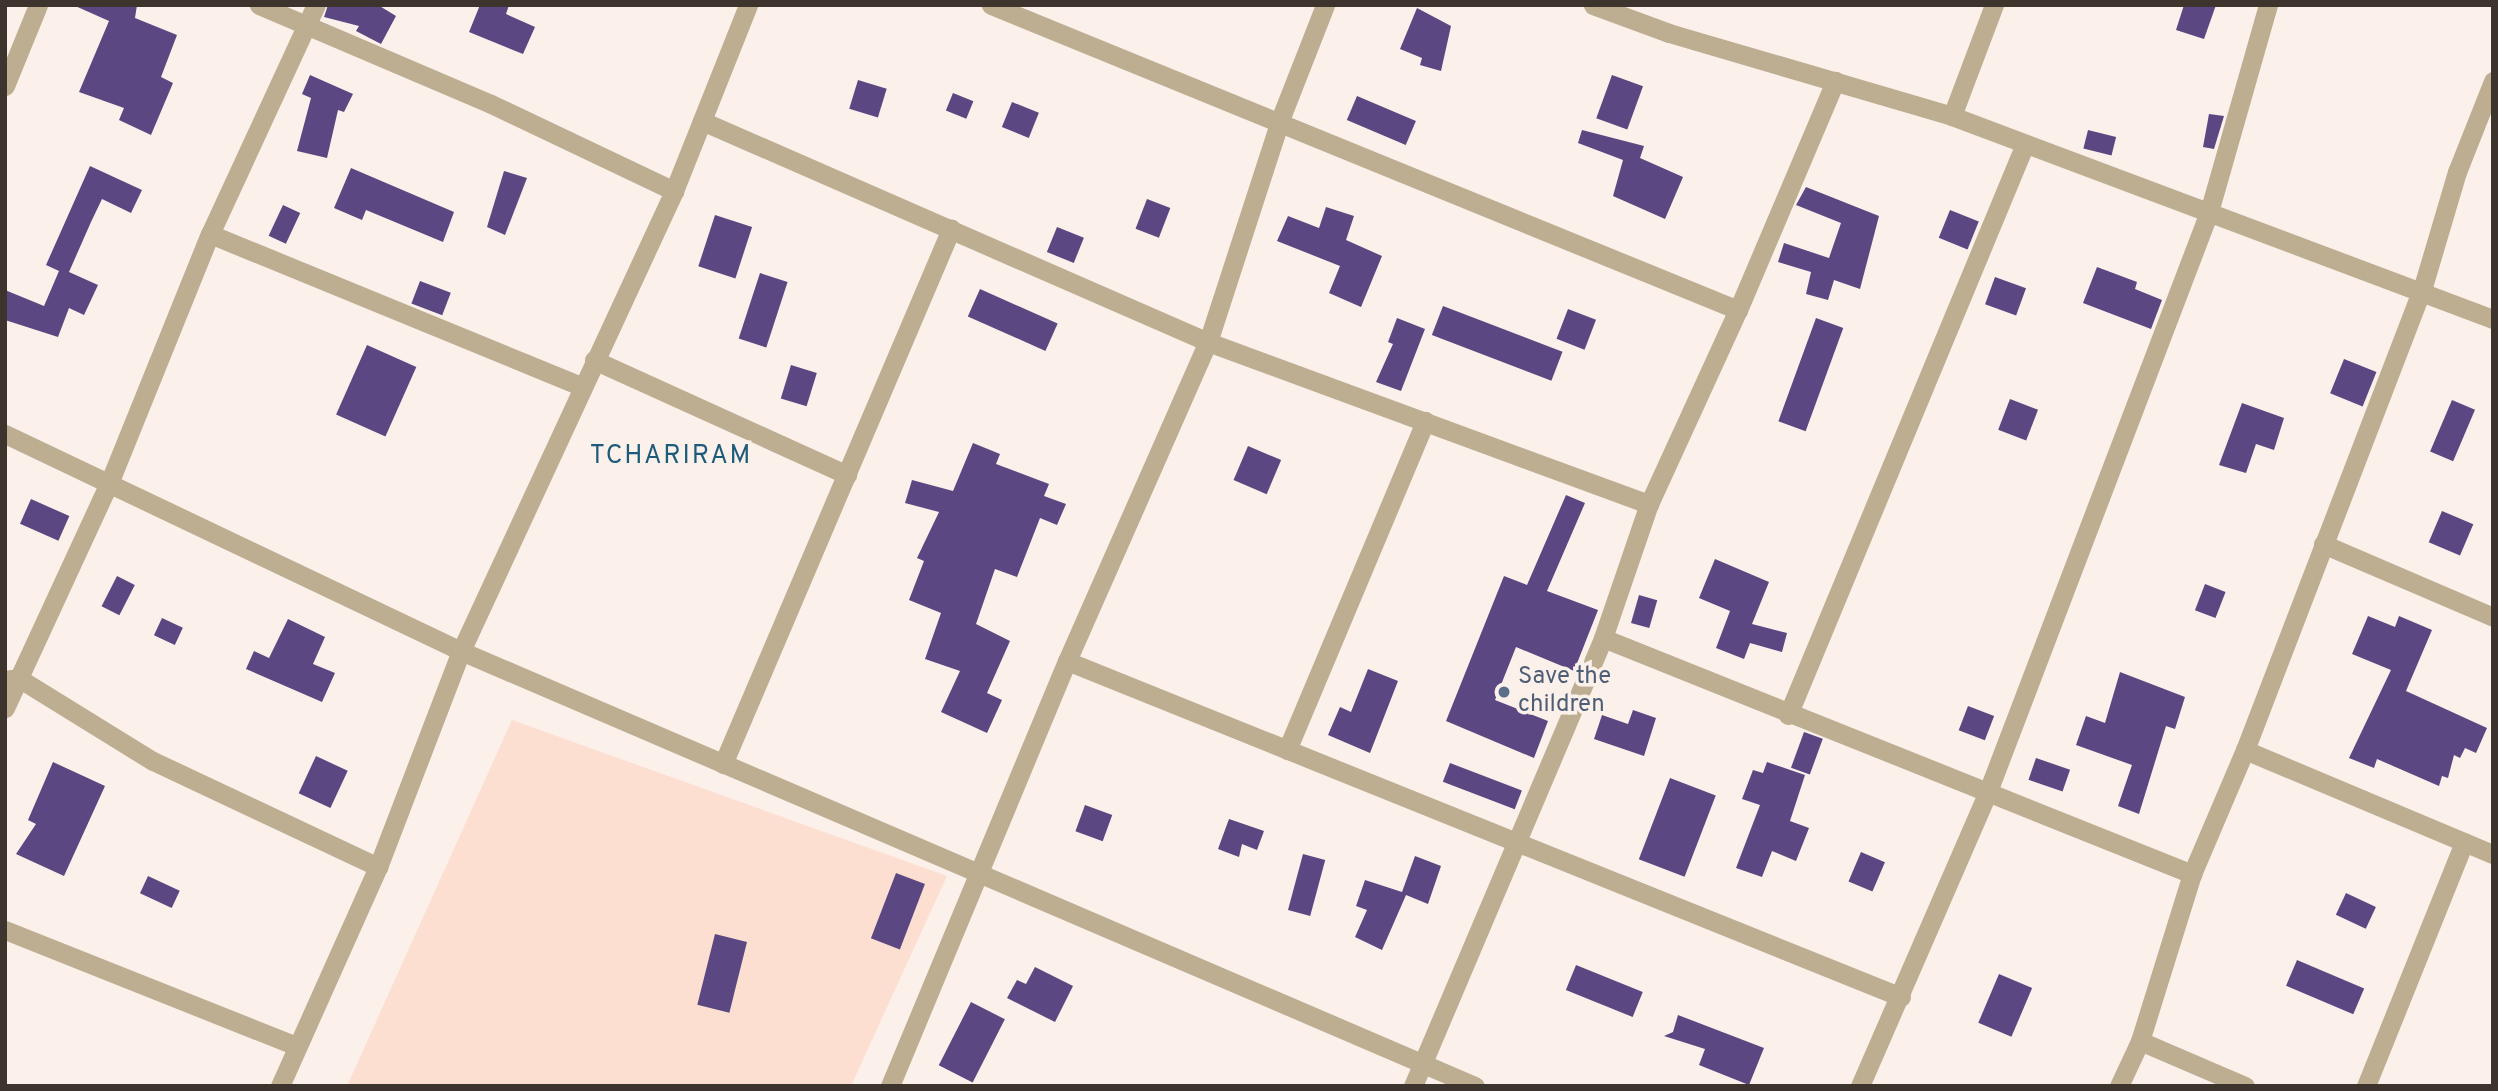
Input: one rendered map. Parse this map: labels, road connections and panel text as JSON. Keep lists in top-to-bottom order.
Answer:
{
  "districts": ["TCHARIRAM"],
  "places": ["Save the children"]
}
